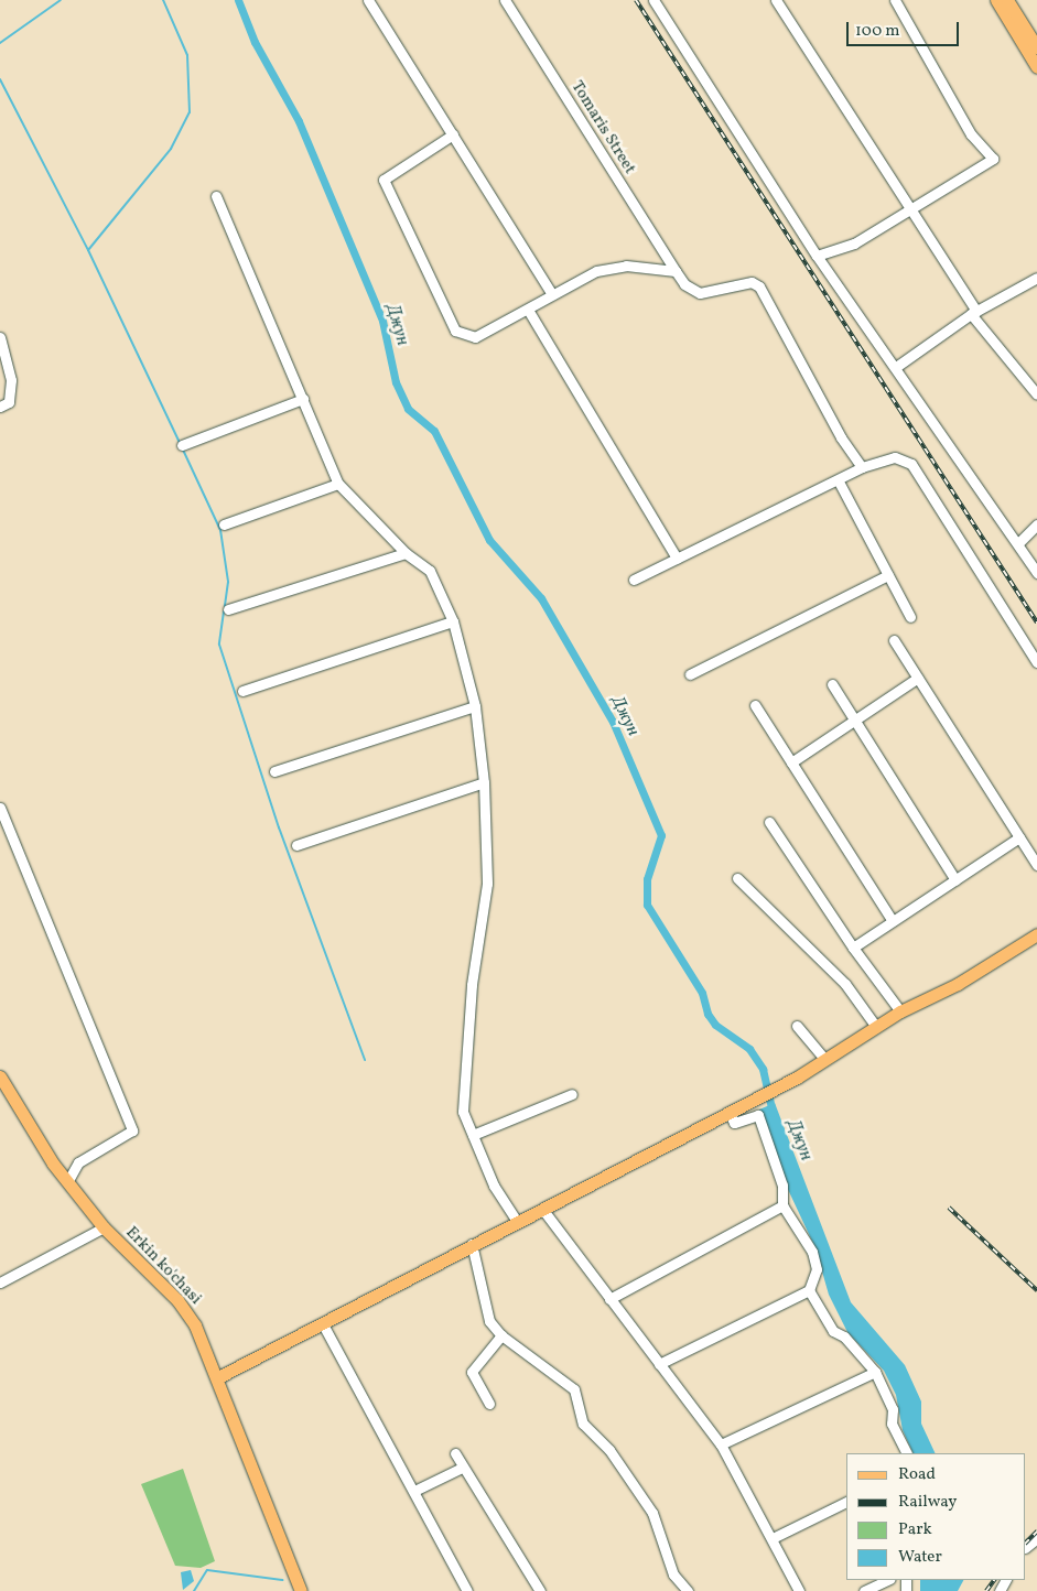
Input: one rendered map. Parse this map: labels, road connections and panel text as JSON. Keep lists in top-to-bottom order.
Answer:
{
  "streets": {
    "main road": ["Erkin ko'chasi"],
    "street": ["Tomaris Street"]
  },
  "water": ["Джун"],
  "legend": [
    "Road",
    "Railway",
    "Park",
    "Water"
  ],
  "scale_bar": "100 m"
}
